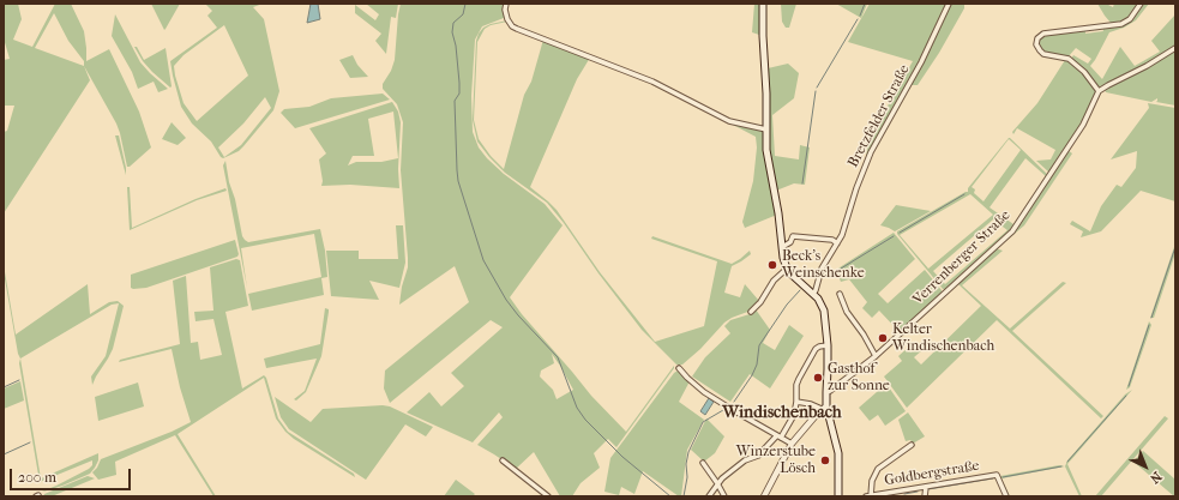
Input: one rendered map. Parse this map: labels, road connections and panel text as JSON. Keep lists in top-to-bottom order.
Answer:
{
  "streets": {
    "street": ["Bretzfelder Straße", "Verrenberger Straße", "Goldbergstraße"]
  },
  "districts": ["Windischenbach"],
  "places": [
    "Beck's Weinschenke",
    "Kelter Windischenbach",
    "Gasthof zur Sonne",
    "Winzerstube Lösch"
  ],
  "scale_bar": "200 m",
  "north": "bottom right"
}
